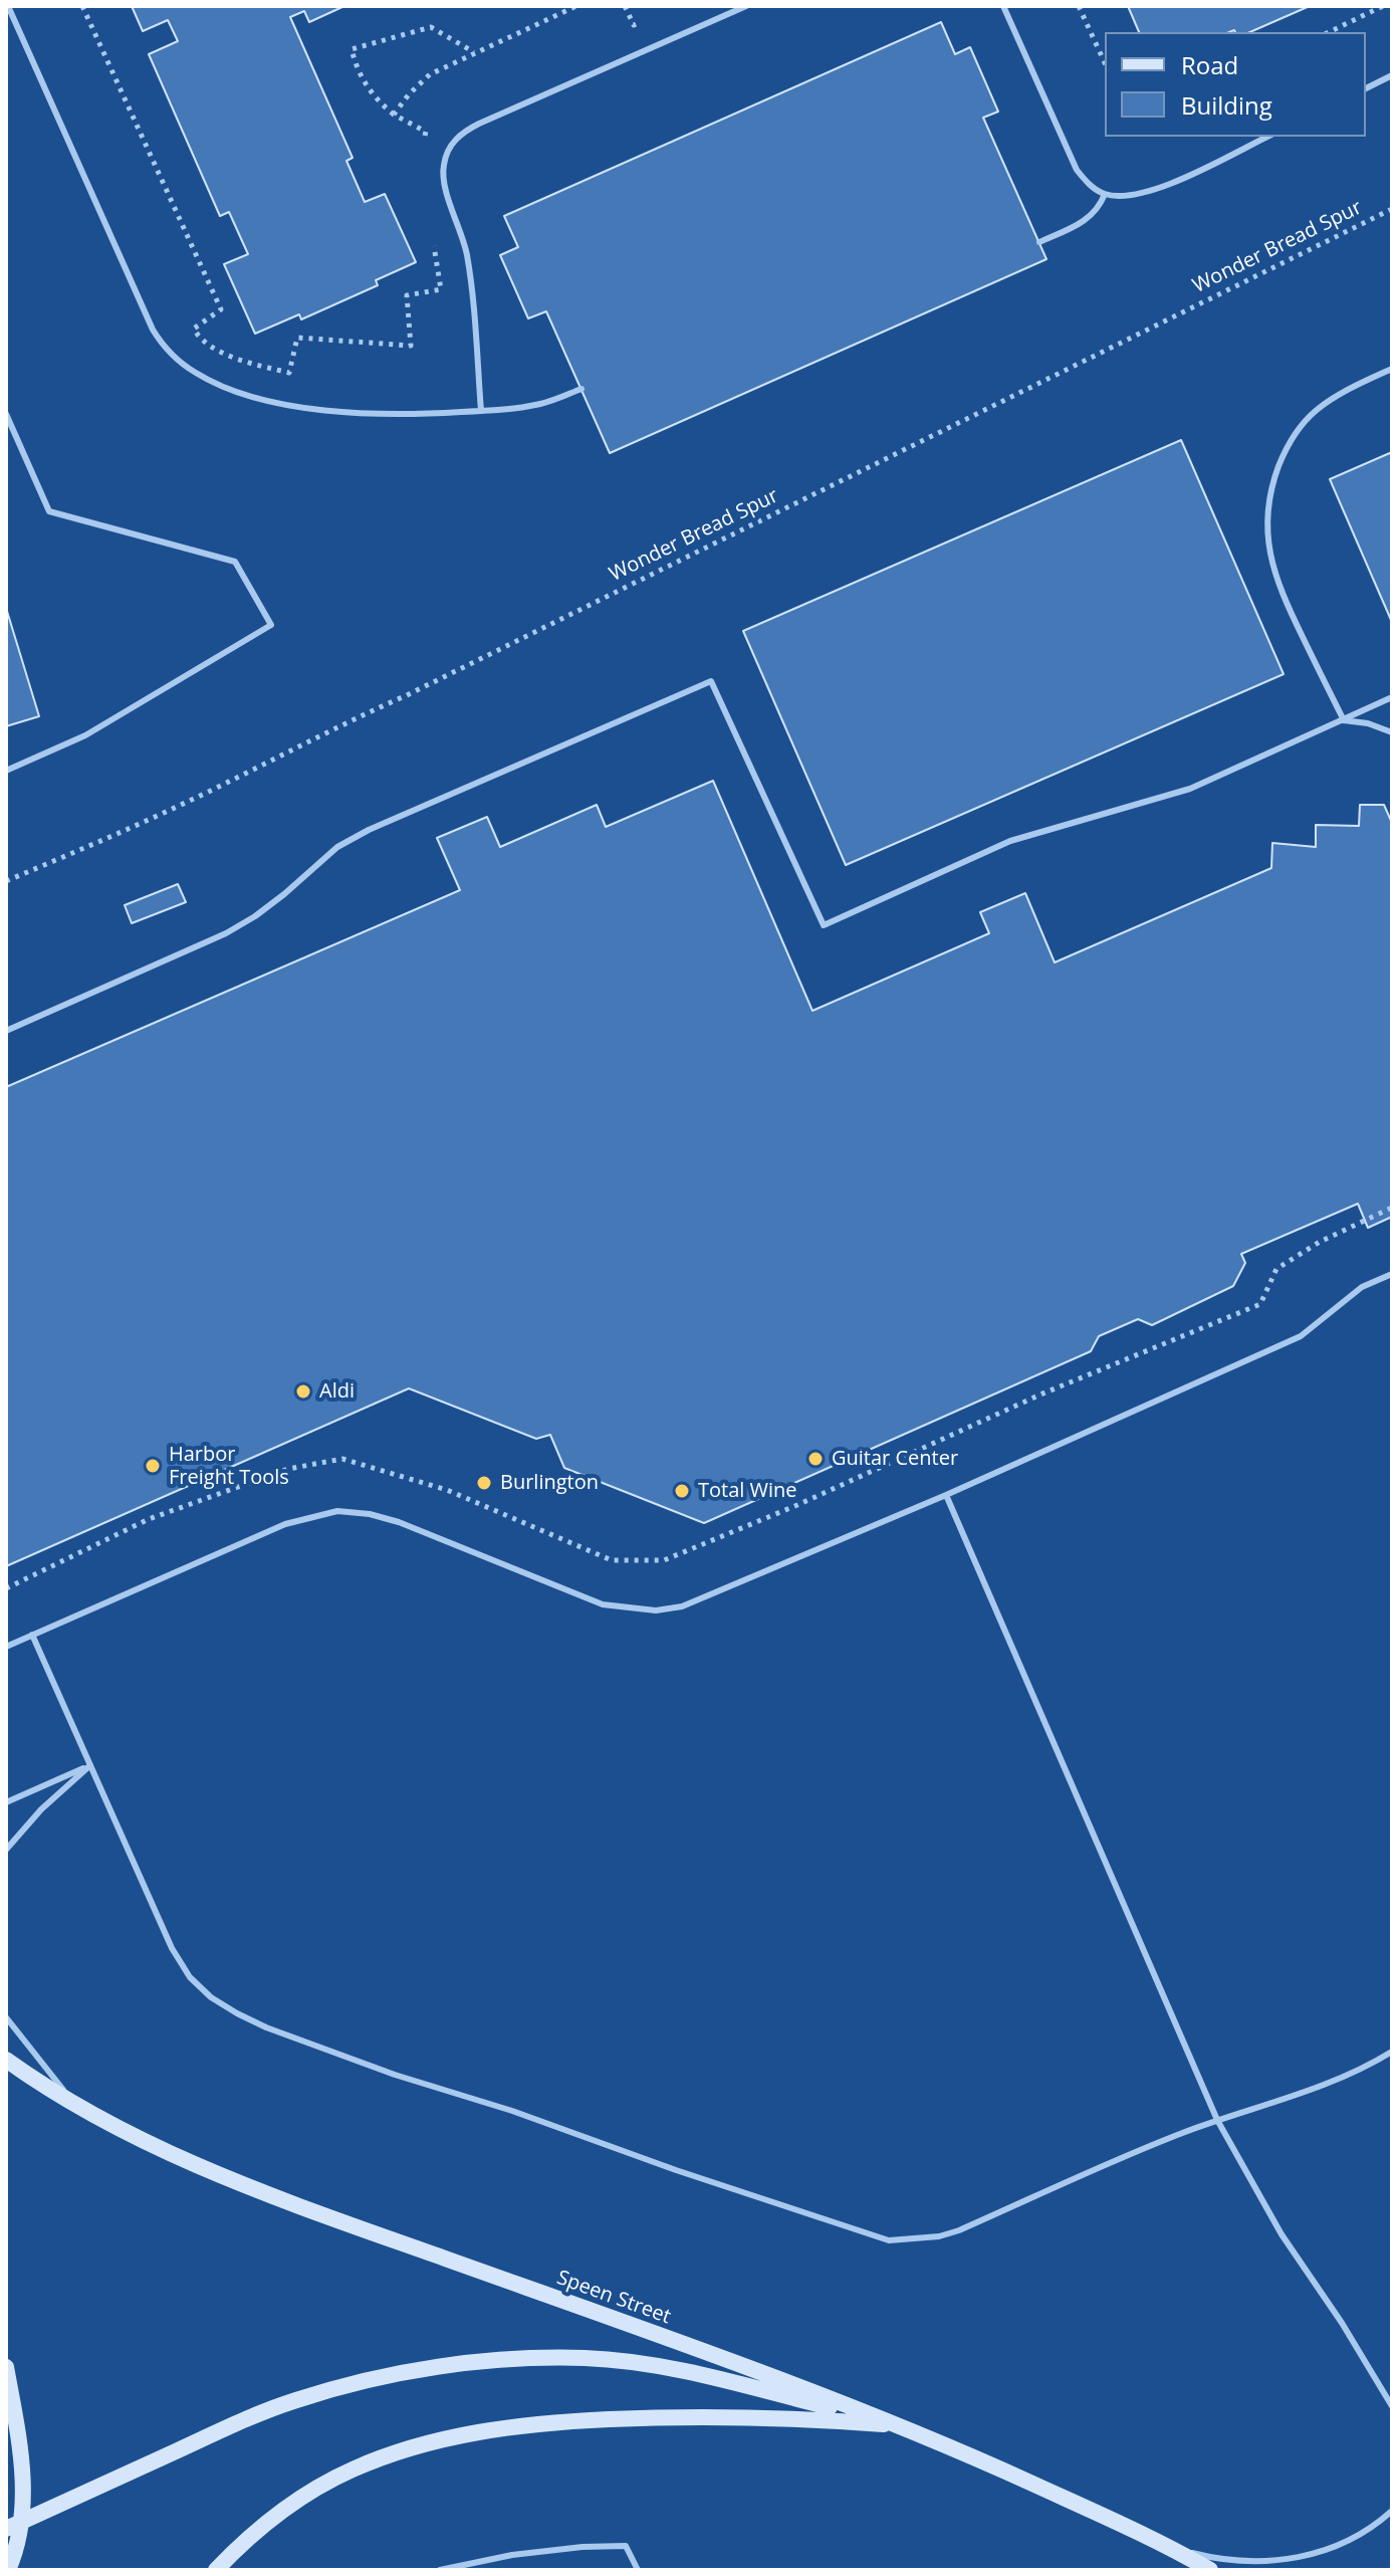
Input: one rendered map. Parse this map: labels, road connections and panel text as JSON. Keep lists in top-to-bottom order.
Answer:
{
  "streets": {
    "main road": ["Speen Street"],
    "path": ["Wonder Bread Spur"]
  },
  "places": [
    "Aldi",
    "Guitar Center",
    "Harbor Freight Tools",
    "Burlington",
    "Total Wine"
  ],
  "legend": ["Road", "Building"]
}
